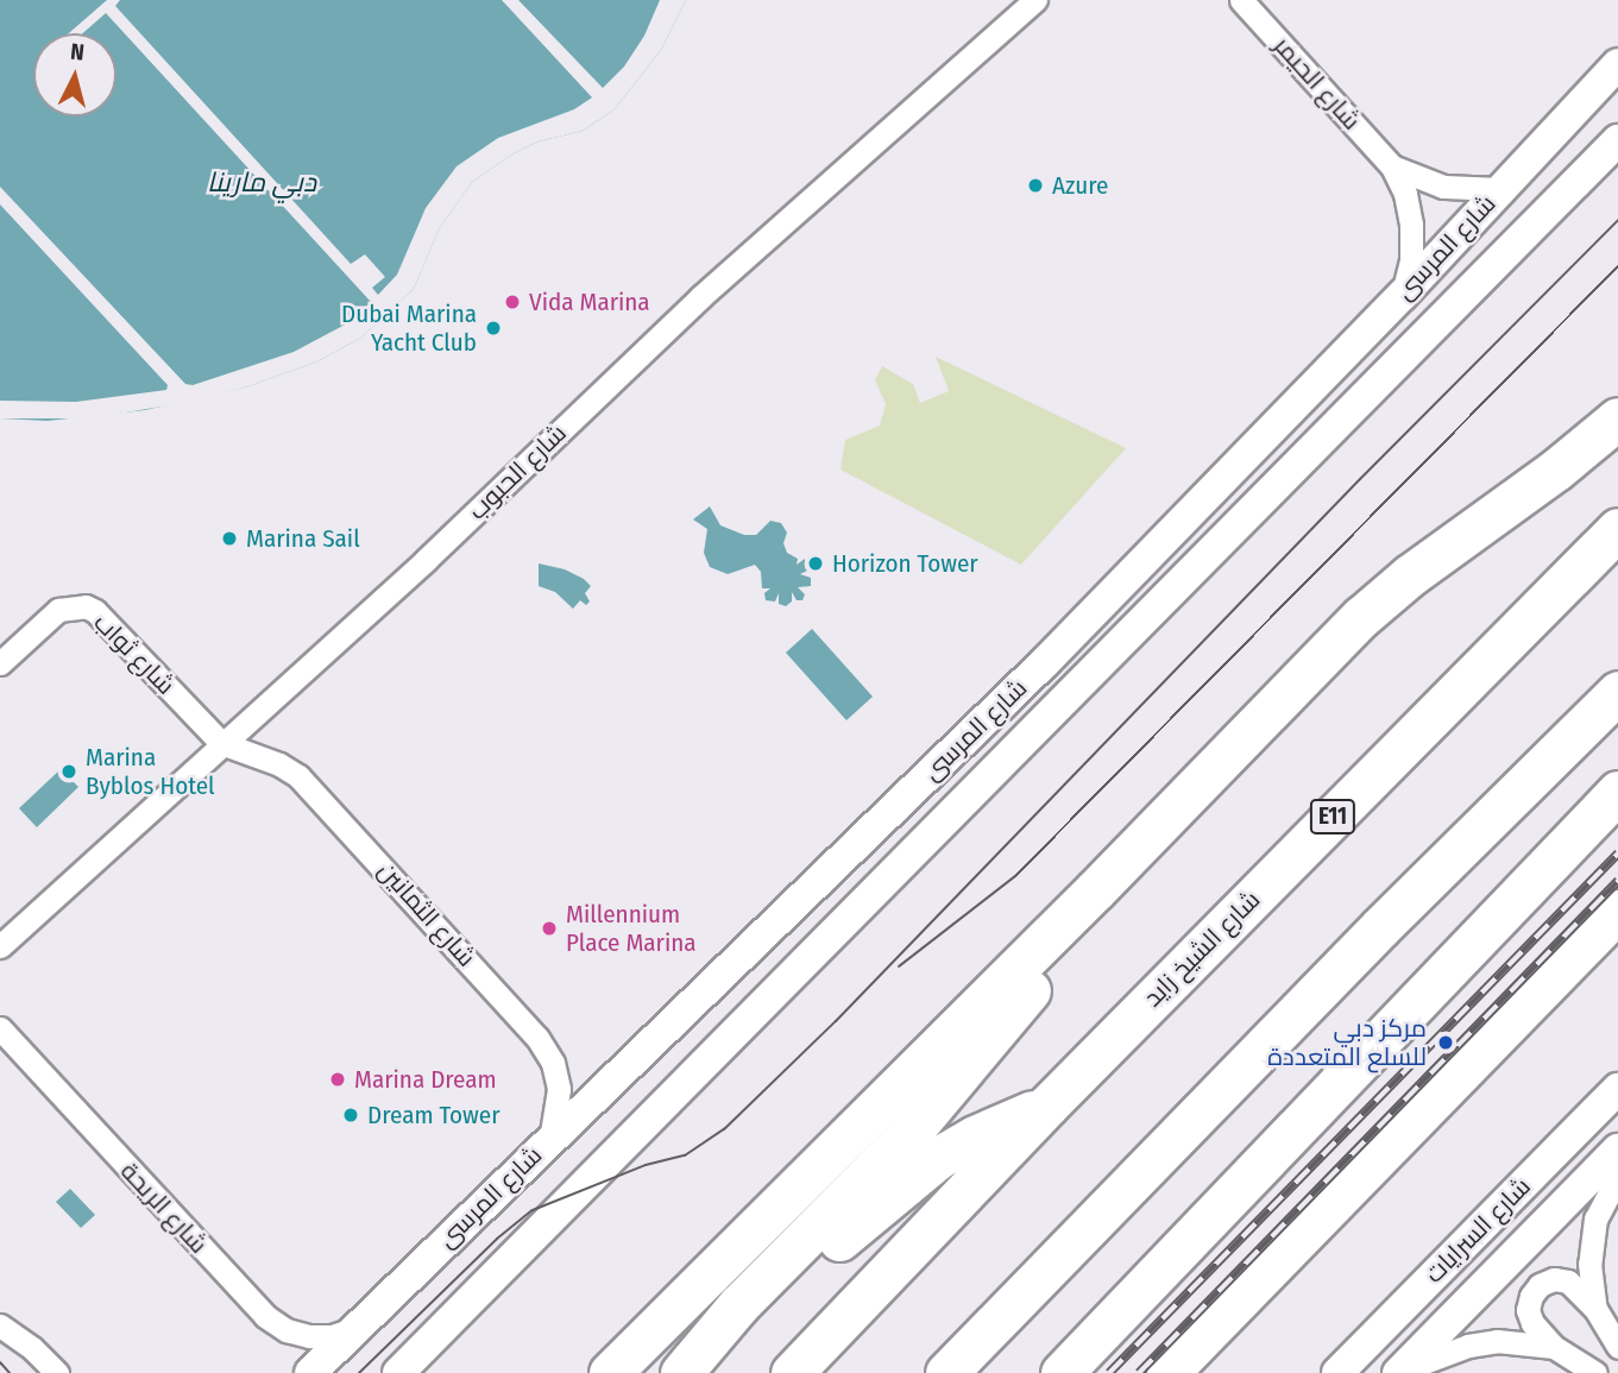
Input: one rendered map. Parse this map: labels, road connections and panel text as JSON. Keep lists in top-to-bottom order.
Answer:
{
  "streets": {
    "highway": ["E11", "شارع الشيخ زايد"],
    "main road": ["شارع المرسى", "شارع السرايات"],
    "street": [
      "شارع الحيمر",
      "شارع الحبوب",
      "شارع ثواب",
      "شارع الثمانين",
      "شارع الريحة"
    ]
  },
  "crossings": [
    ["شارع الحيمر", "شارع المرسى"],
    ["شارع المرسى", "شارع الثمانين"],
    ["شارع المرسى", "شارع الريحة"],
    ["شارع الحبوب", "شارع ثواب"],
    ["شارع الحبوب", "شارع الثمانين"],
    ["شارع ثواب", "شارع الثمانين"]
  ],
  "water": ["دبي مارينا"],
  "places": [
    "Azure",
    "Vida Marina",
    "Dubai Marina Yacht Club",
    "Marina Sail",
    "Horizon Tower",
    "Marina Byblos Hotel",
    "Millennium Place Marina",
    "مركز دبي للسلع المتعددة",
    "Marina Dream",
    "Dream Tower"
  ],
  "north": "top"
}
